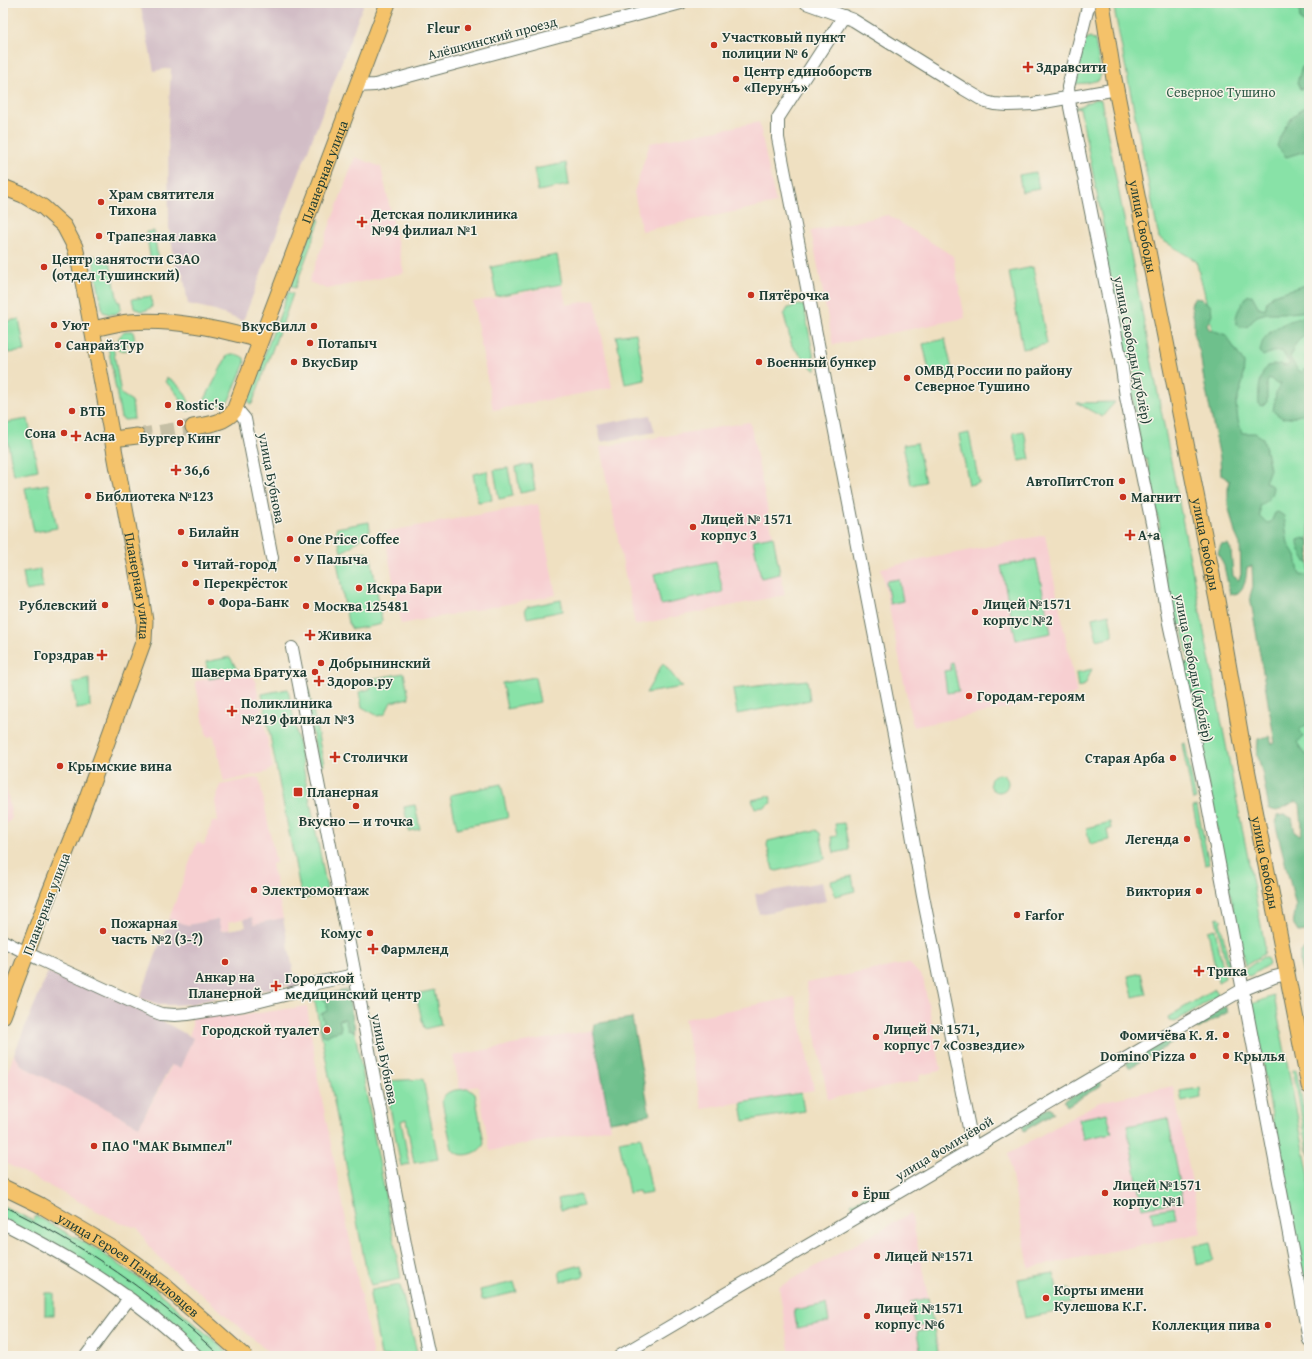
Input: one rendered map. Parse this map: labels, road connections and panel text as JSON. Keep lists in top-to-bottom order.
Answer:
{
  "streets": {
    "main road": ["Планерная улица", "улица Свободы", "улица Героев Панфиловцев"],
    "street": [
      "Алёшкинский проезд",
      "улица Свободы (дублёр)",
      "улица Бубнова",
      "улица Фомичёвой"
    ]
  },
  "crossings": [
    ["Алёшкинский проезд", "Планерная улица"],
    ["Планерная улица", "улица Бубнова"],
    ["улица Свободы", "улица Фомичёвой"],
    ["улица Свободы (дублёр)", "улица Фомичёвой"]
  ],
  "parks": ["Северное Тушино"],
  "places": {
    "other": [
      "Fleur",
      "Участковый пункт полиции № 6",
      "Центр единоборств «Перунъ»",
      "Храм святителя Тихона",
      "Трапезная лавка",
      "Центр занятости СЗАО (отдел Тушинский)",
      "Пятёрочка",
      "Уют",
      "ВкусВилл",
      "Потапыч",
      "СанрайзТур",
      "ВкусБир",
      "Военный бункер",
      "ОМВД России по району Северное Тушино",
      "Rostic's",
      "ВТБ",
      "Бургер Кинг",
      "Сона",
      "АвтоПитСтоп",
      "Библиотека №123",
      "Магнит",
      "Лицей № 1571 корпус 3",
      "Билайн",
      "One Price Coffee",
      "У Палыча",
      "Читай-город",
      "Перекрёсток",
      "Искра Бари",
      "Фора-Банк",
      "Рублевский",
      "Москва 125481",
      "Лицей №1571 корпус №2",
      "Добрынинский",
      "Шаверма Братуха",
      "Городам-героям",
      "Старая Арба",
      "Крымские вина",
      "Вкусно — и точка",
      "Легенда",
      "Электромонтаж",
      "Виктория",
      "Farfor",
      "Пожарная часть №2 (3-?)",
      "Комус",
      "Анкар на Планерной",
      "Городской туалет",
      "Фомичёва К. Я.",
      "Лицей № 1571, корпус 7 «Созвездие»",
      "Domino Pizza",
      "Крылья",
      "ПАО \"МАК Вымпел\"",
      "Лицей №1571 корпус №1",
      "Ёрш",
      "Лицей №1571",
      "Корты имени Кулешова К.Г.",
      "Лицей №1571 корпус №6",
      "Коллекция пива"
    ],
    "health": [
      "Здравсити",
      "Детская поликлиника №94 филиал №1",
      "Асна",
      "36,6",
      "А+а",
      "Живика",
      "Горздрав",
      "Здоров.ру",
      "Поликлиника №219 филиал №3",
      "Столички",
      "Фармленд",
      "Трика",
      "Городской медицинский центр"
    ],
    "transit": ["Планерная"]
  }
}
